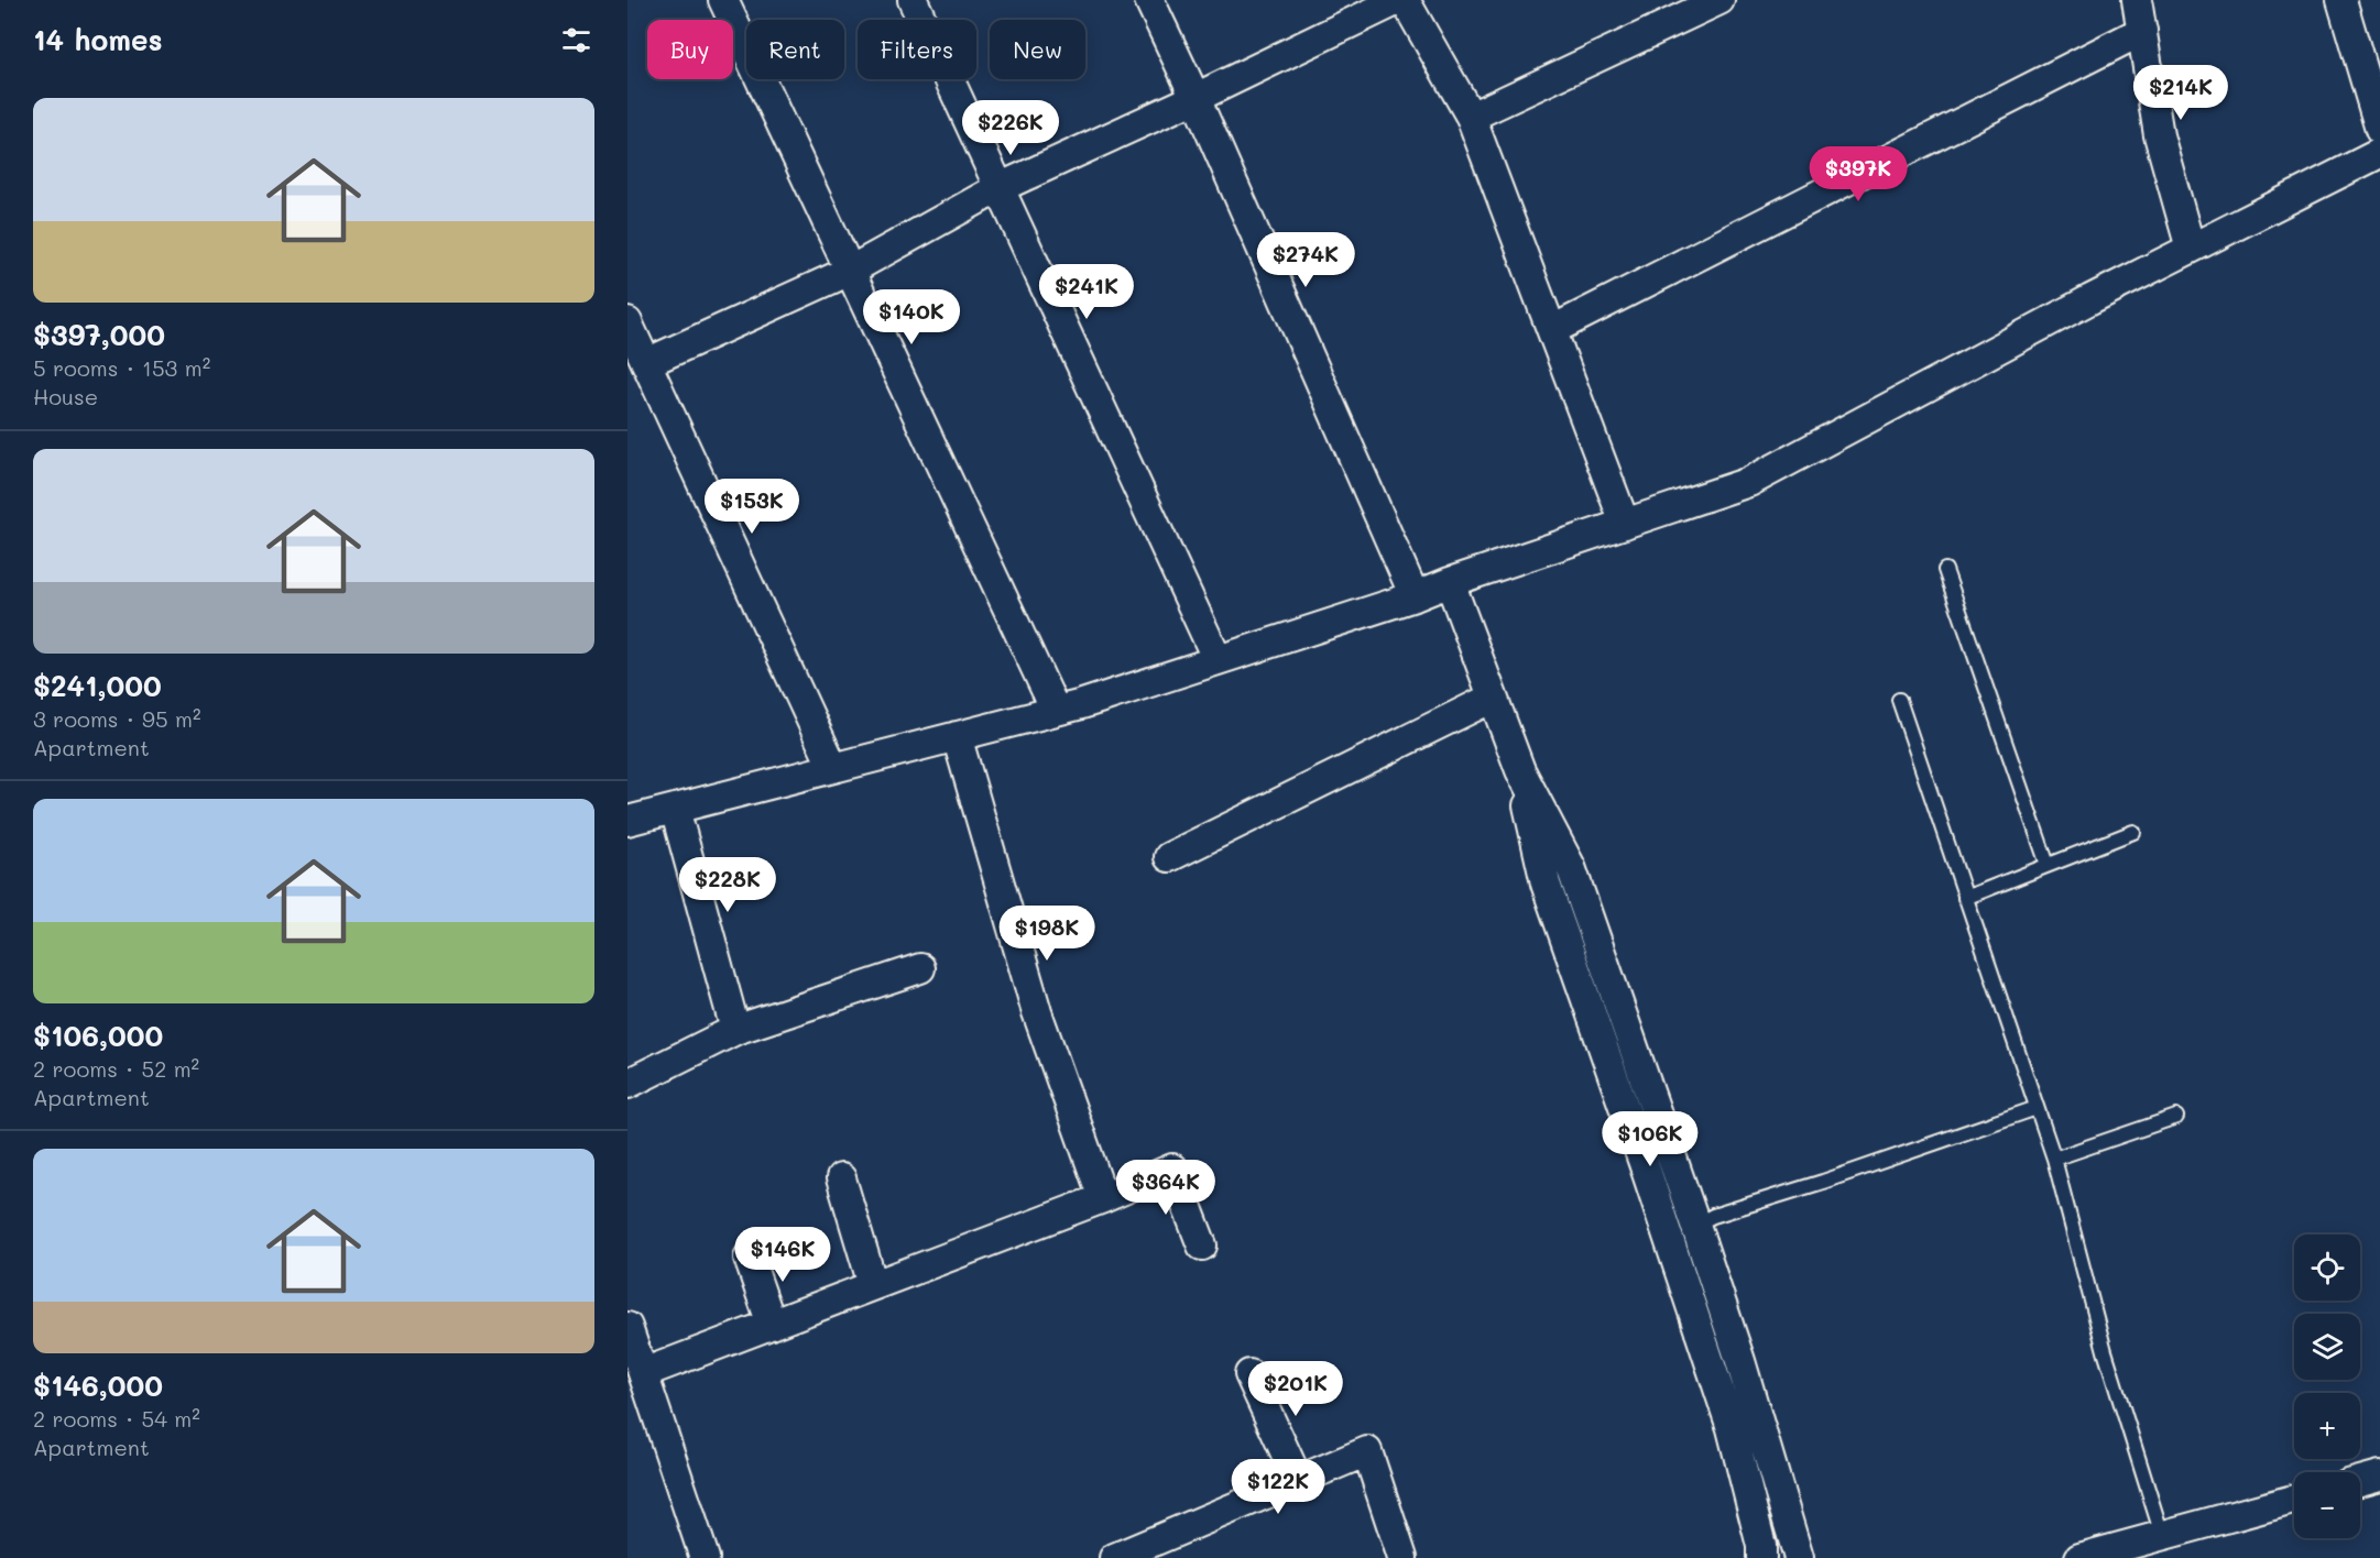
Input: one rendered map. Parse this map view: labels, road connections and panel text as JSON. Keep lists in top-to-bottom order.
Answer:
{
  "page": {
    "heading": "14 homes",
    "chip": [
      "Buy",
      "Rent",
      "Filters",
      "New"
    ],
    "price": [
      "$214K",
      "$226K",
      "$397K",
      "$274K",
      "$241K",
      "$140K",
      "$153K",
      "$228K",
      "$198K",
      "$106K",
      "$364K",
      "$146K",
      "$201K",
      "$122K"
    ],
    "list": [
      {
        "name": "$397,000",
        "note": "5 rooms · 153 m² · House"
      },
      {
        "name": "$241,000",
        "note": "3 rooms · 95 m² · Apartment"
      },
      {
        "name": "$106,000",
        "note": "2 rooms · 52 m² · Apartment"
      },
      {
        "name": "$146,000",
        "note": "2 rooms · 54 m² · Apartment"
      }
    ],
    "map_buttons": ["+", "−"]
  }
}
